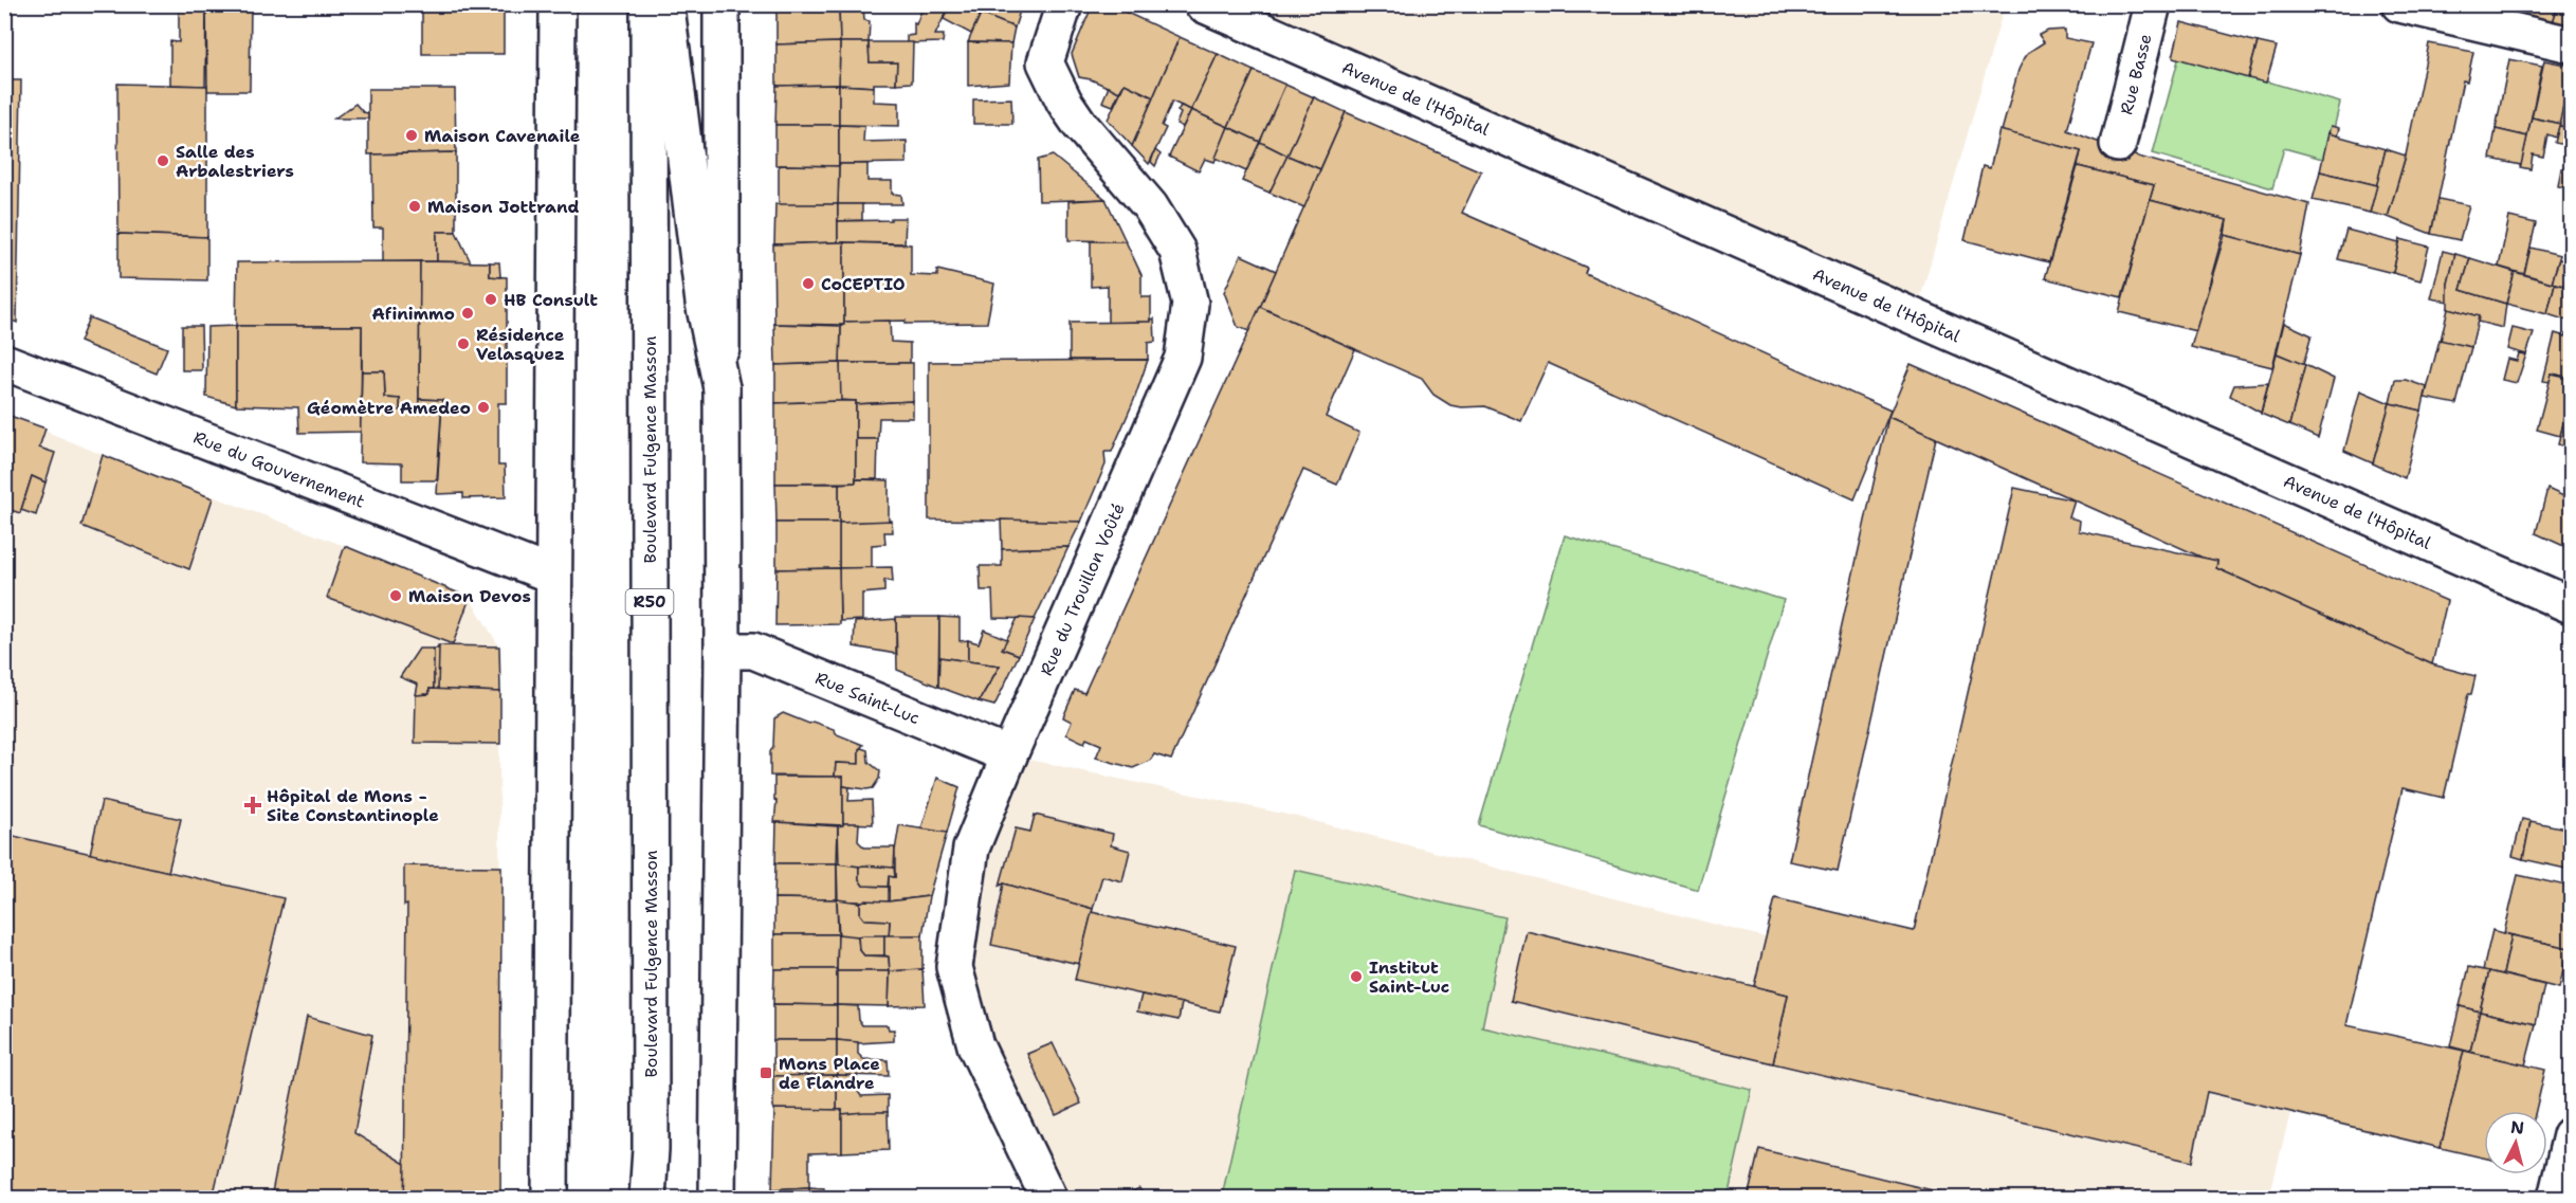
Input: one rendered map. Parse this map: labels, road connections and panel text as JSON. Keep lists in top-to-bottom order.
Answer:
{
  "streets": {
    "main road": [
      "Rue Basse",
      "Avenue de l'Hôpital",
      "Boulevard Fulgence Masson",
      "Rue du Gouvernement",
      "Rue du Trouillon Voûté",
      "R50",
      "Rue Saint-Luc"
    ]
  },
  "crossings": [
    ["Rue du Trouillon Voûté", "Rue Saint-Luc"]
  ],
  "places": {
    "other": [
      "Maison Cavenaile",
      "Salle des Arbalestriers",
      "Maison Jottrand",
      "CoCEPTIO",
      "HB Consult",
      "Afinimmo",
      "Résidence Velasquez",
      "Géomètre Amedeo",
      "Maison Devos",
      "Institut Saint-Luc"
    ],
    "health": ["Hôpital de Mons - Site Constantinople"],
    "transit": ["Mons Place de Flandre"]
  },
  "north": "top"
}
